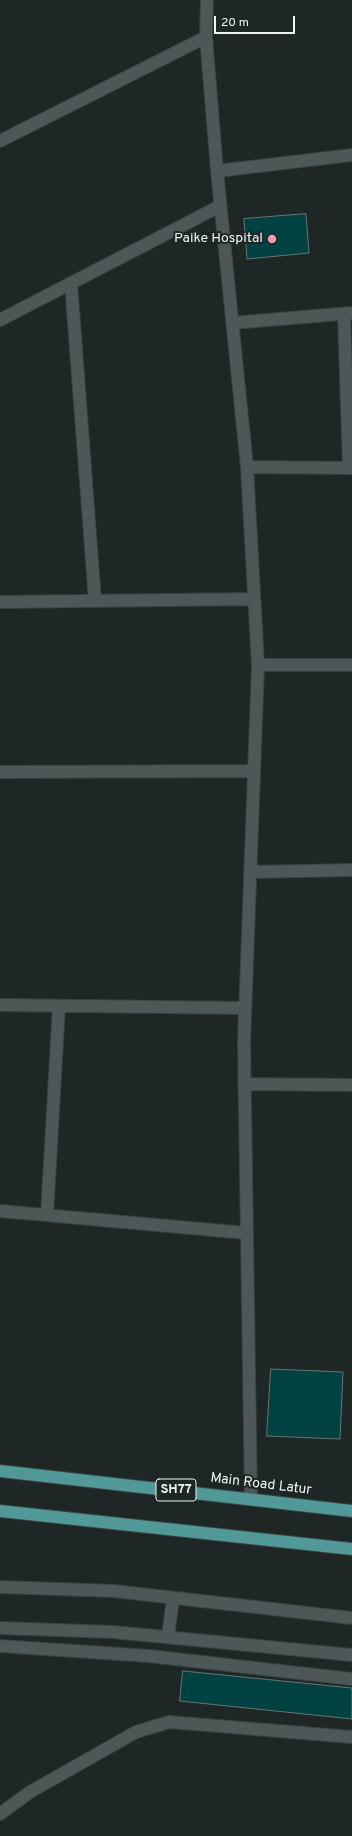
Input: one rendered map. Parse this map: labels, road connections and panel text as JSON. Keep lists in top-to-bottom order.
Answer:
{
  "streets": {
    "main road": ["Main Road Latur", "SH77"]
  },
  "places": ["Paike Hospital"],
  "scale_bar": "20 m"
}
